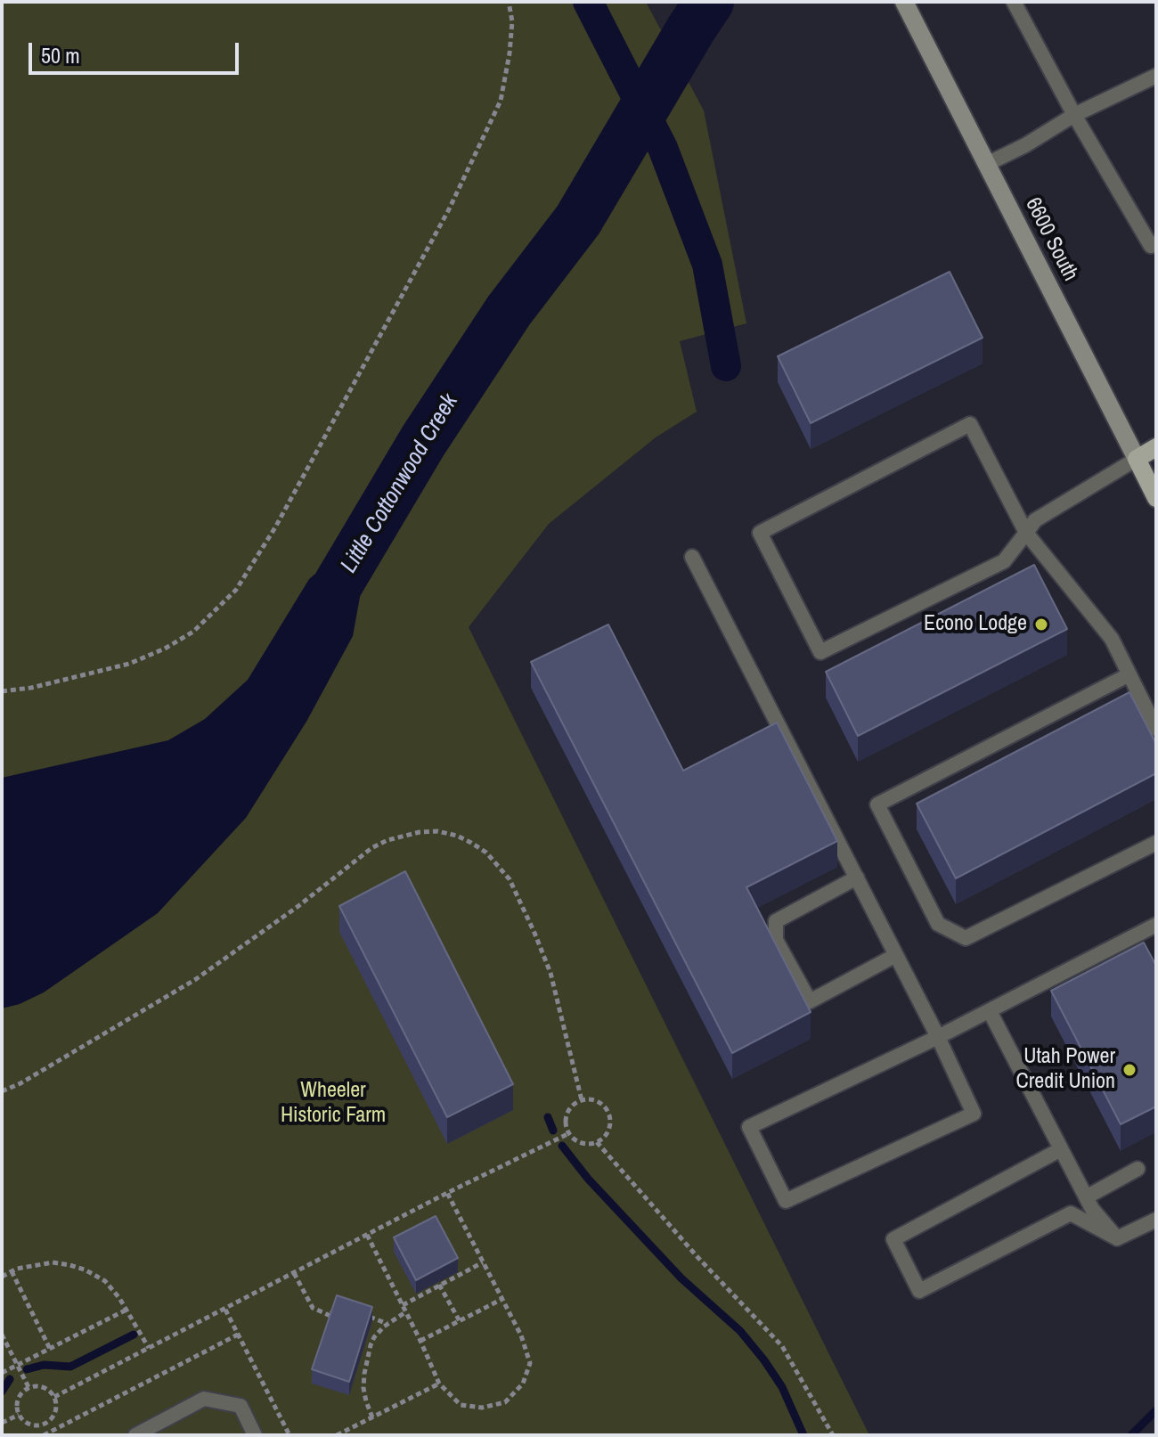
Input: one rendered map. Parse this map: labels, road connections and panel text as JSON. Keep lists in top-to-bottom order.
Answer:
{
  "streets": {
    "main road": ["6600 South"]
  },
  "water": ["Little Cottonwood Creek"],
  "parks": ["Wheeler Historic Farm"],
  "places": ["Econo Lodge", "Utah Power Credit Union"],
  "scale_bar": "50 m"
}
